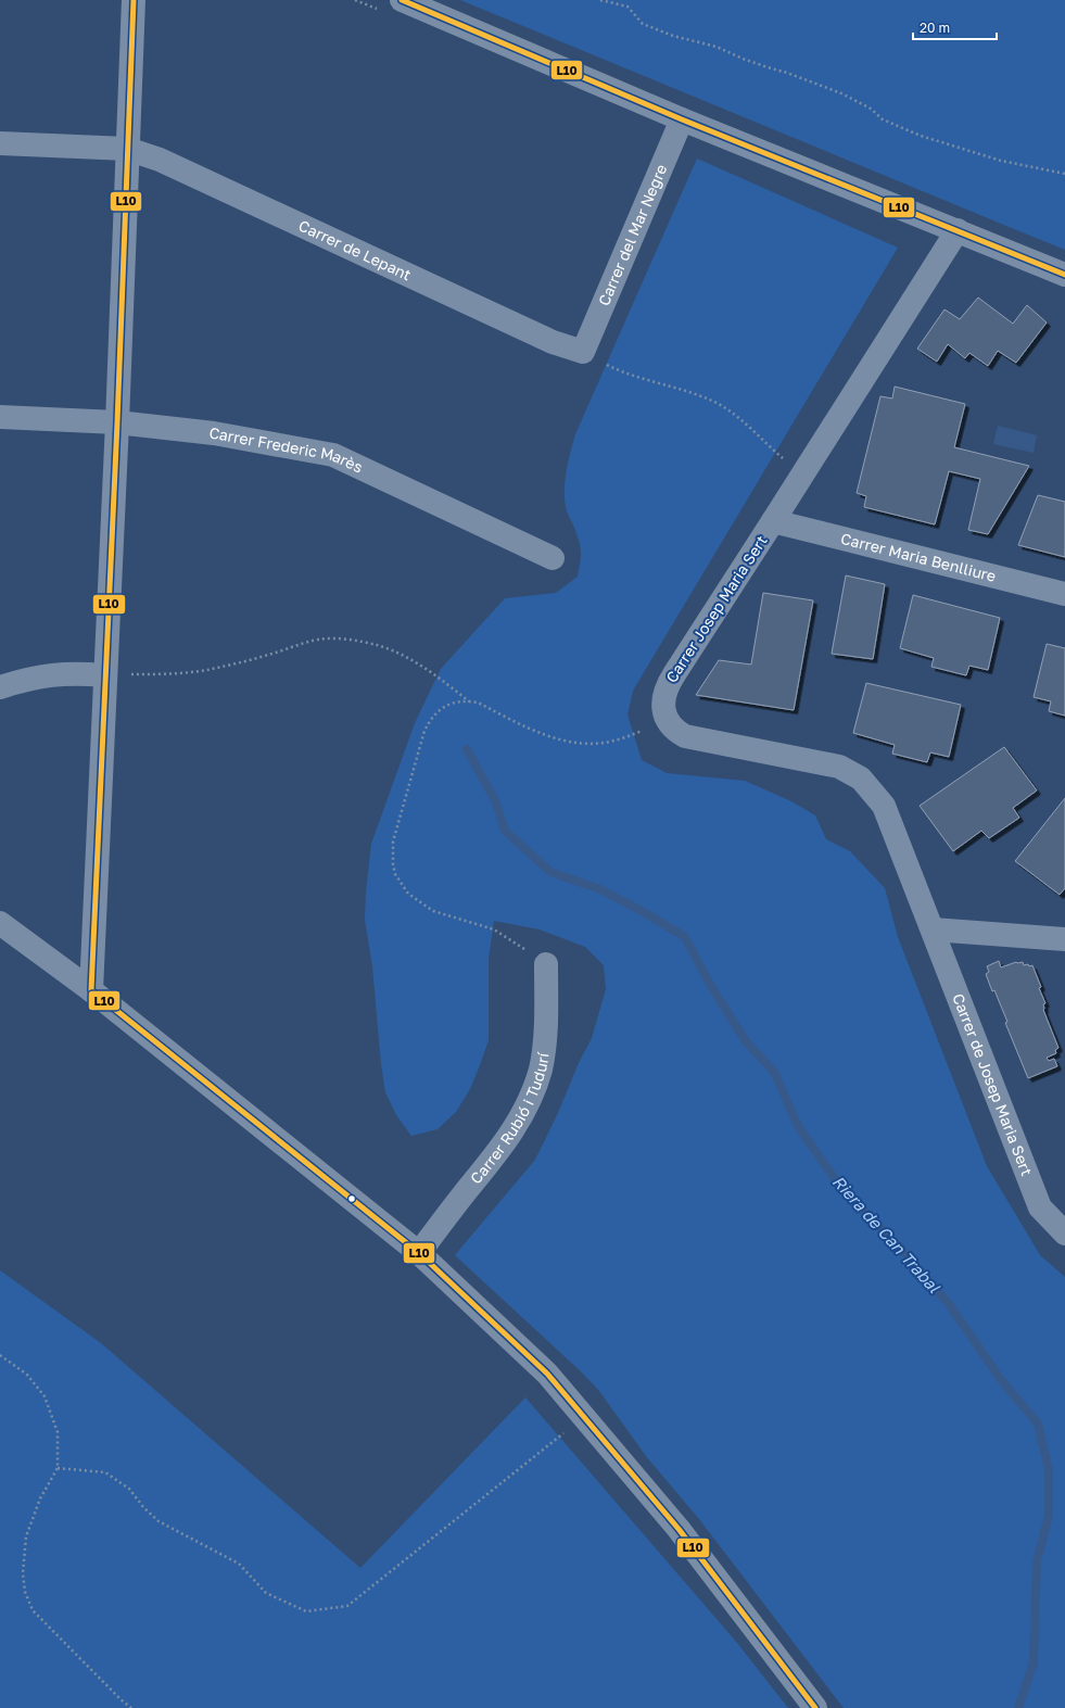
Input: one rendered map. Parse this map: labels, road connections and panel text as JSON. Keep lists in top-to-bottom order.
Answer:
{
  "streets": {
    "street": [
      "Carrer del Mar Negre",
      "Carrer de Lepant",
      "Carrer Frederic Marès",
      "Carrer Maria Benlliure",
      "Carrer Josep Maria Sert",
      "Carrer de Josep Maria Sert",
      "Carrer Rubió i Tudurí"
    ]
  },
  "crossings": [
    ["Carrer del Mar Negre", "Carrer de Lepant"],
    ["Carrer Maria Benlliure", "Carrer Josep Maria Sert"]
  ],
  "water": ["Riera de Can Trabal"],
  "lines": ["transit line L10"],
  "scale_bar": "20 m"
}
